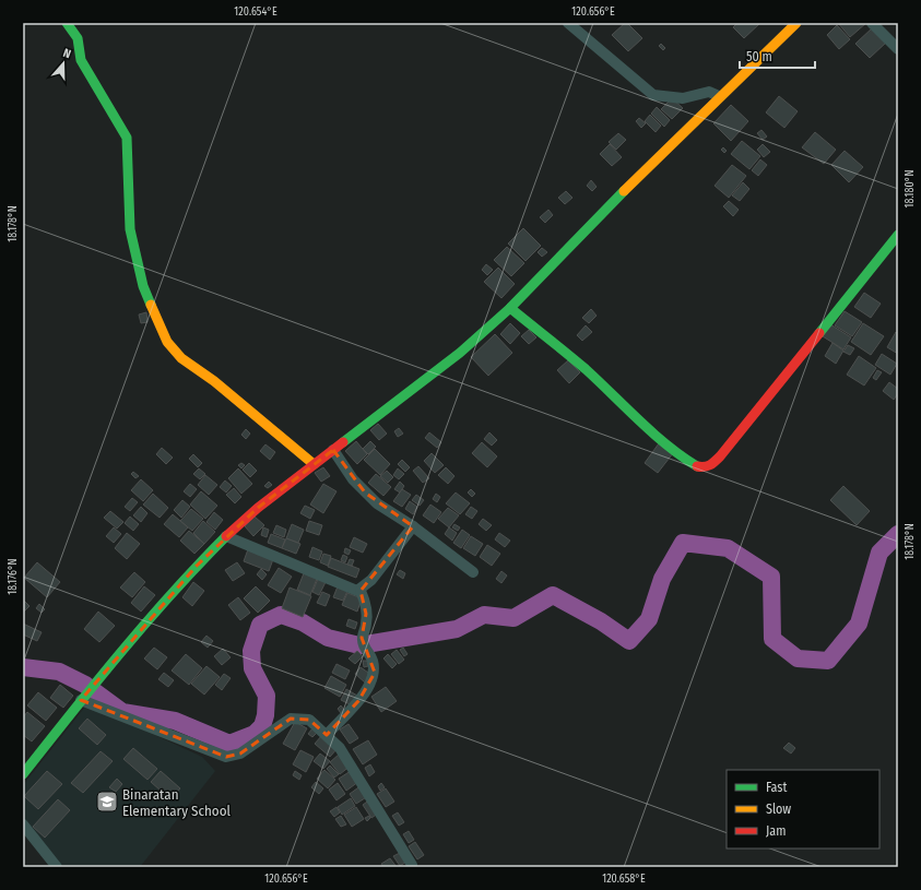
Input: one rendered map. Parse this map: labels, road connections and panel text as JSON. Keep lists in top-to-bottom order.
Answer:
{
  "places": {
    "school or university": ["Binaratan Elementary School"]
  },
  "legend": ["Fast", "Slow", "Jam"],
  "scale_bar": "50 m",
  "north": "top",
  "coordinates": [
    "120.654°E",
    "120.656°E",
    "18.180°N",
    "18.178°N",
    "18.176°N",
    "120.658°E"
  ]
}
